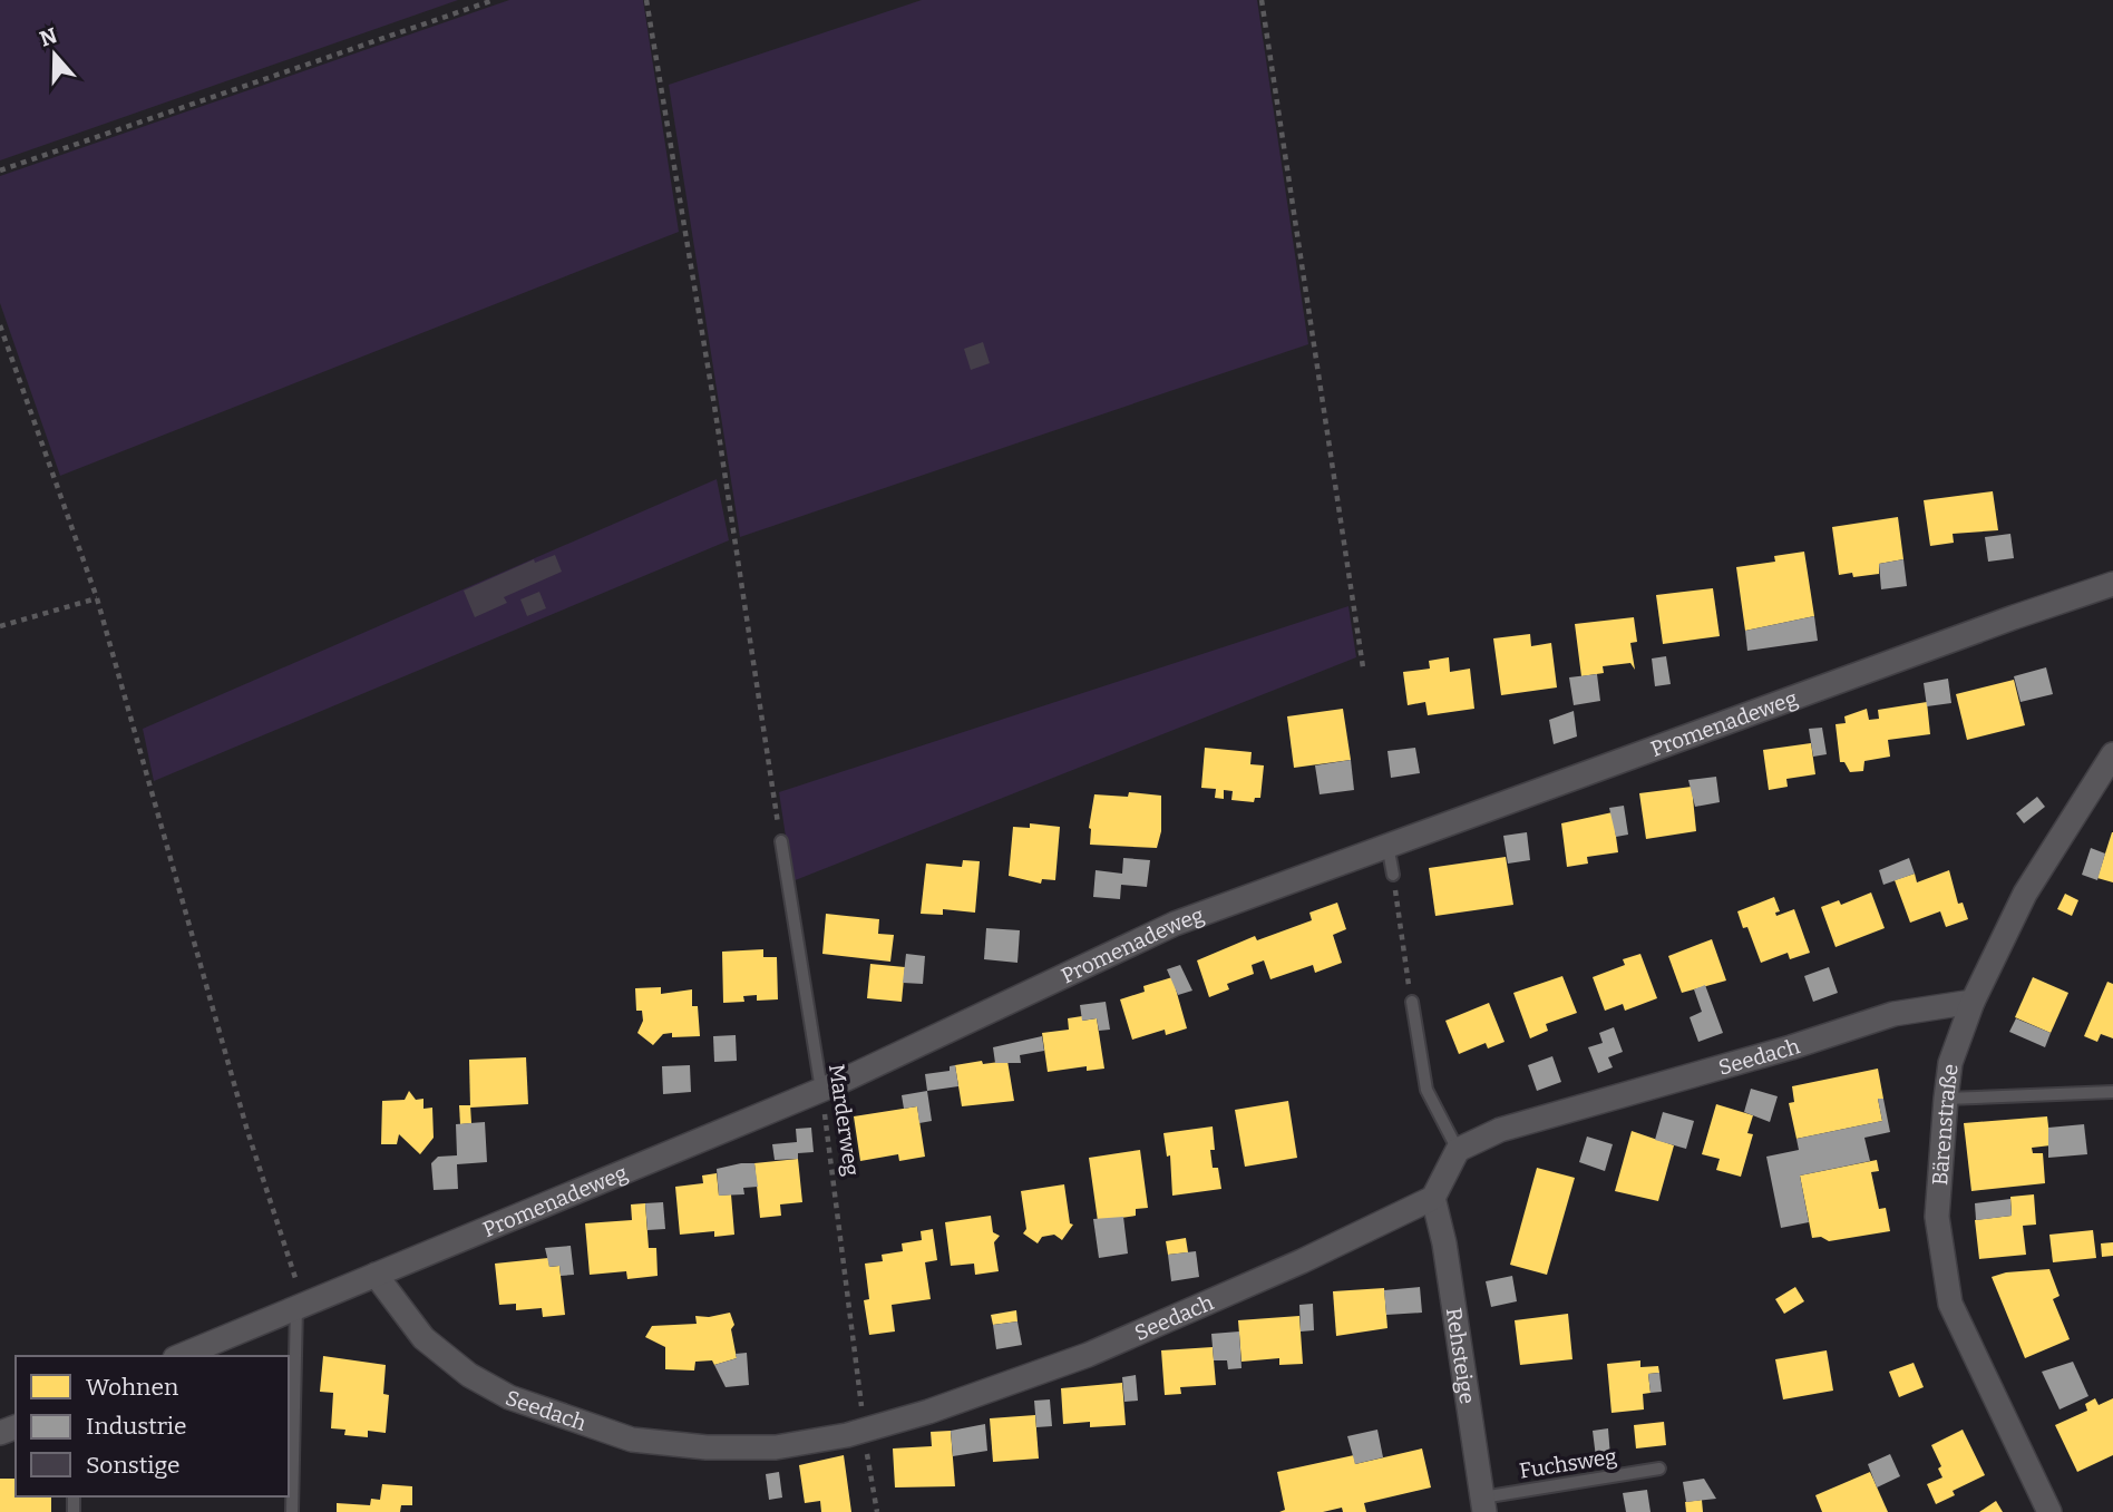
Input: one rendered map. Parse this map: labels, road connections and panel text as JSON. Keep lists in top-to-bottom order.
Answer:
{
  "streets": {
    "street": [
      "Promenadeweg",
      "Seedach",
      "Bärenstraße",
      "Rehsteige"
    ],
    "lane": ["Marderweg", "Fuchsweg"]
  },
  "crossings": [
    ["Promenadeweg", "Seedach"],
    ["Promenadeweg", "Marderweg"],
    ["Seedach", "Bärenstraße"],
    ["Seedach", "Rehsteige"],
    ["Rehsteige", "Fuchsweg"]
  ],
  "legend": ["Wohnen", "Industrie", "Sonstige"],
  "north": "top"
}
